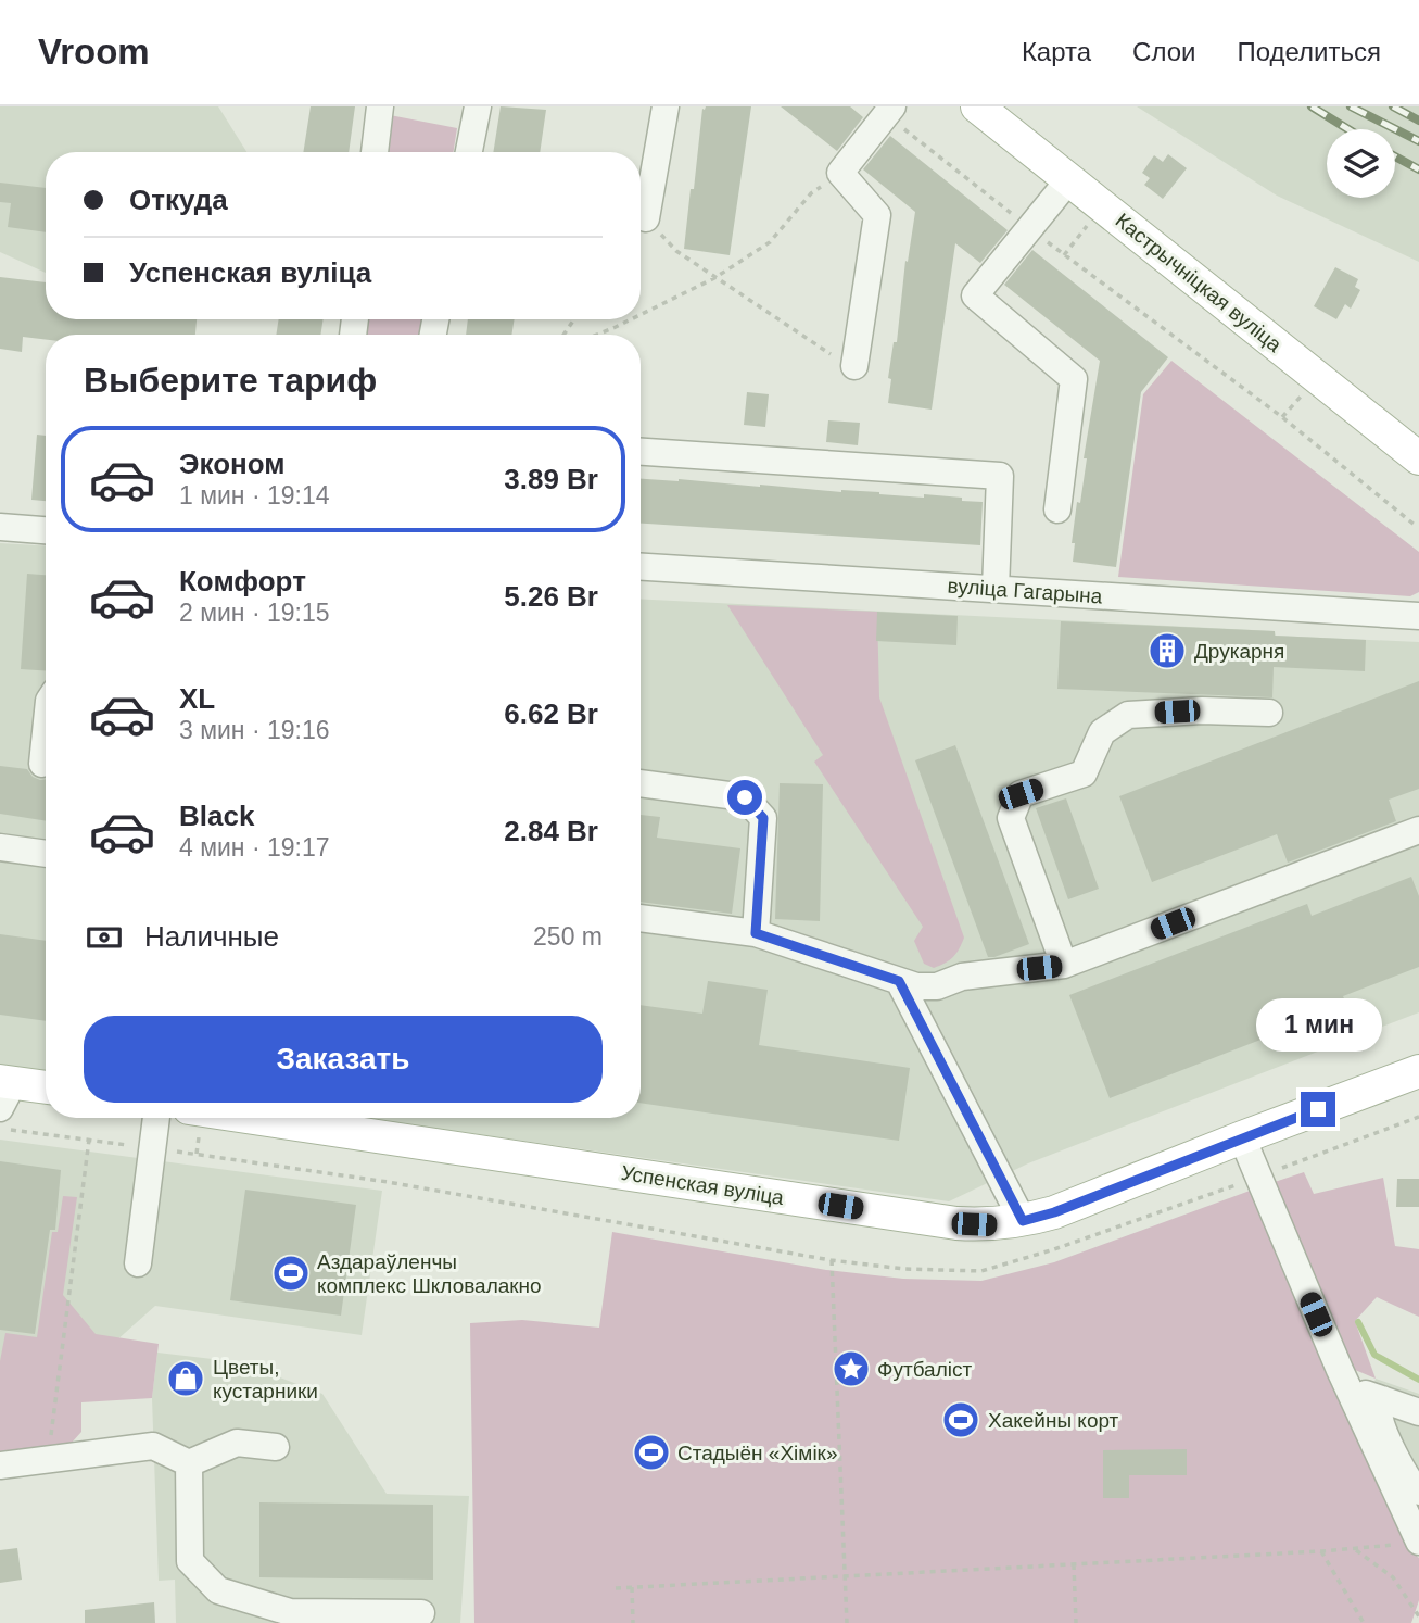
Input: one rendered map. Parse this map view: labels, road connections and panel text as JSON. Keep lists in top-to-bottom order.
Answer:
{
  "streets": {
    "main road": ["Кастрычніцкая вуліца", "Успенская вуліца"],
    "street": ["вуліца Гагарына"]
  },
  "places": {
    "building": ["Друкарня"],
    "sports": ["Аздараўленчы комплекс Шкловалакно", "Хакейны корт", "Стадыён «Хімік»"],
    "place": ["Футбаліст"],
    "shop": ["Цветы, кустарники"]
  },
  "page": {
    "header": "Vroom",
    "nav": ["Карта", "Слои", "Поделиться"],
    "banner": ["Откуда", "Успенская вуліца"],
    "heading": "Выберите тариф",
    "list": [
      {
        "name": "Эконом",
        "note": "1 мин · 19:14",
        "value": "3.89 Br"
      },
      {
        "name": "Комфорт",
        "note": "2 мин · 19:15",
        "value": "5.26 Br"
      },
      {
        "name": "XL",
        "note": "3 мин · 19:16",
        "value": "6.62 Br"
      },
      {
        "name": "Black",
        "note": "4 мин · 19:17",
        "value": "2.84 Br"
      }
    ],
    "pay": ["Наличные", "250 m"],
    "bubble": "1 мин",
    "buttons": "Заказать"
  }
}
